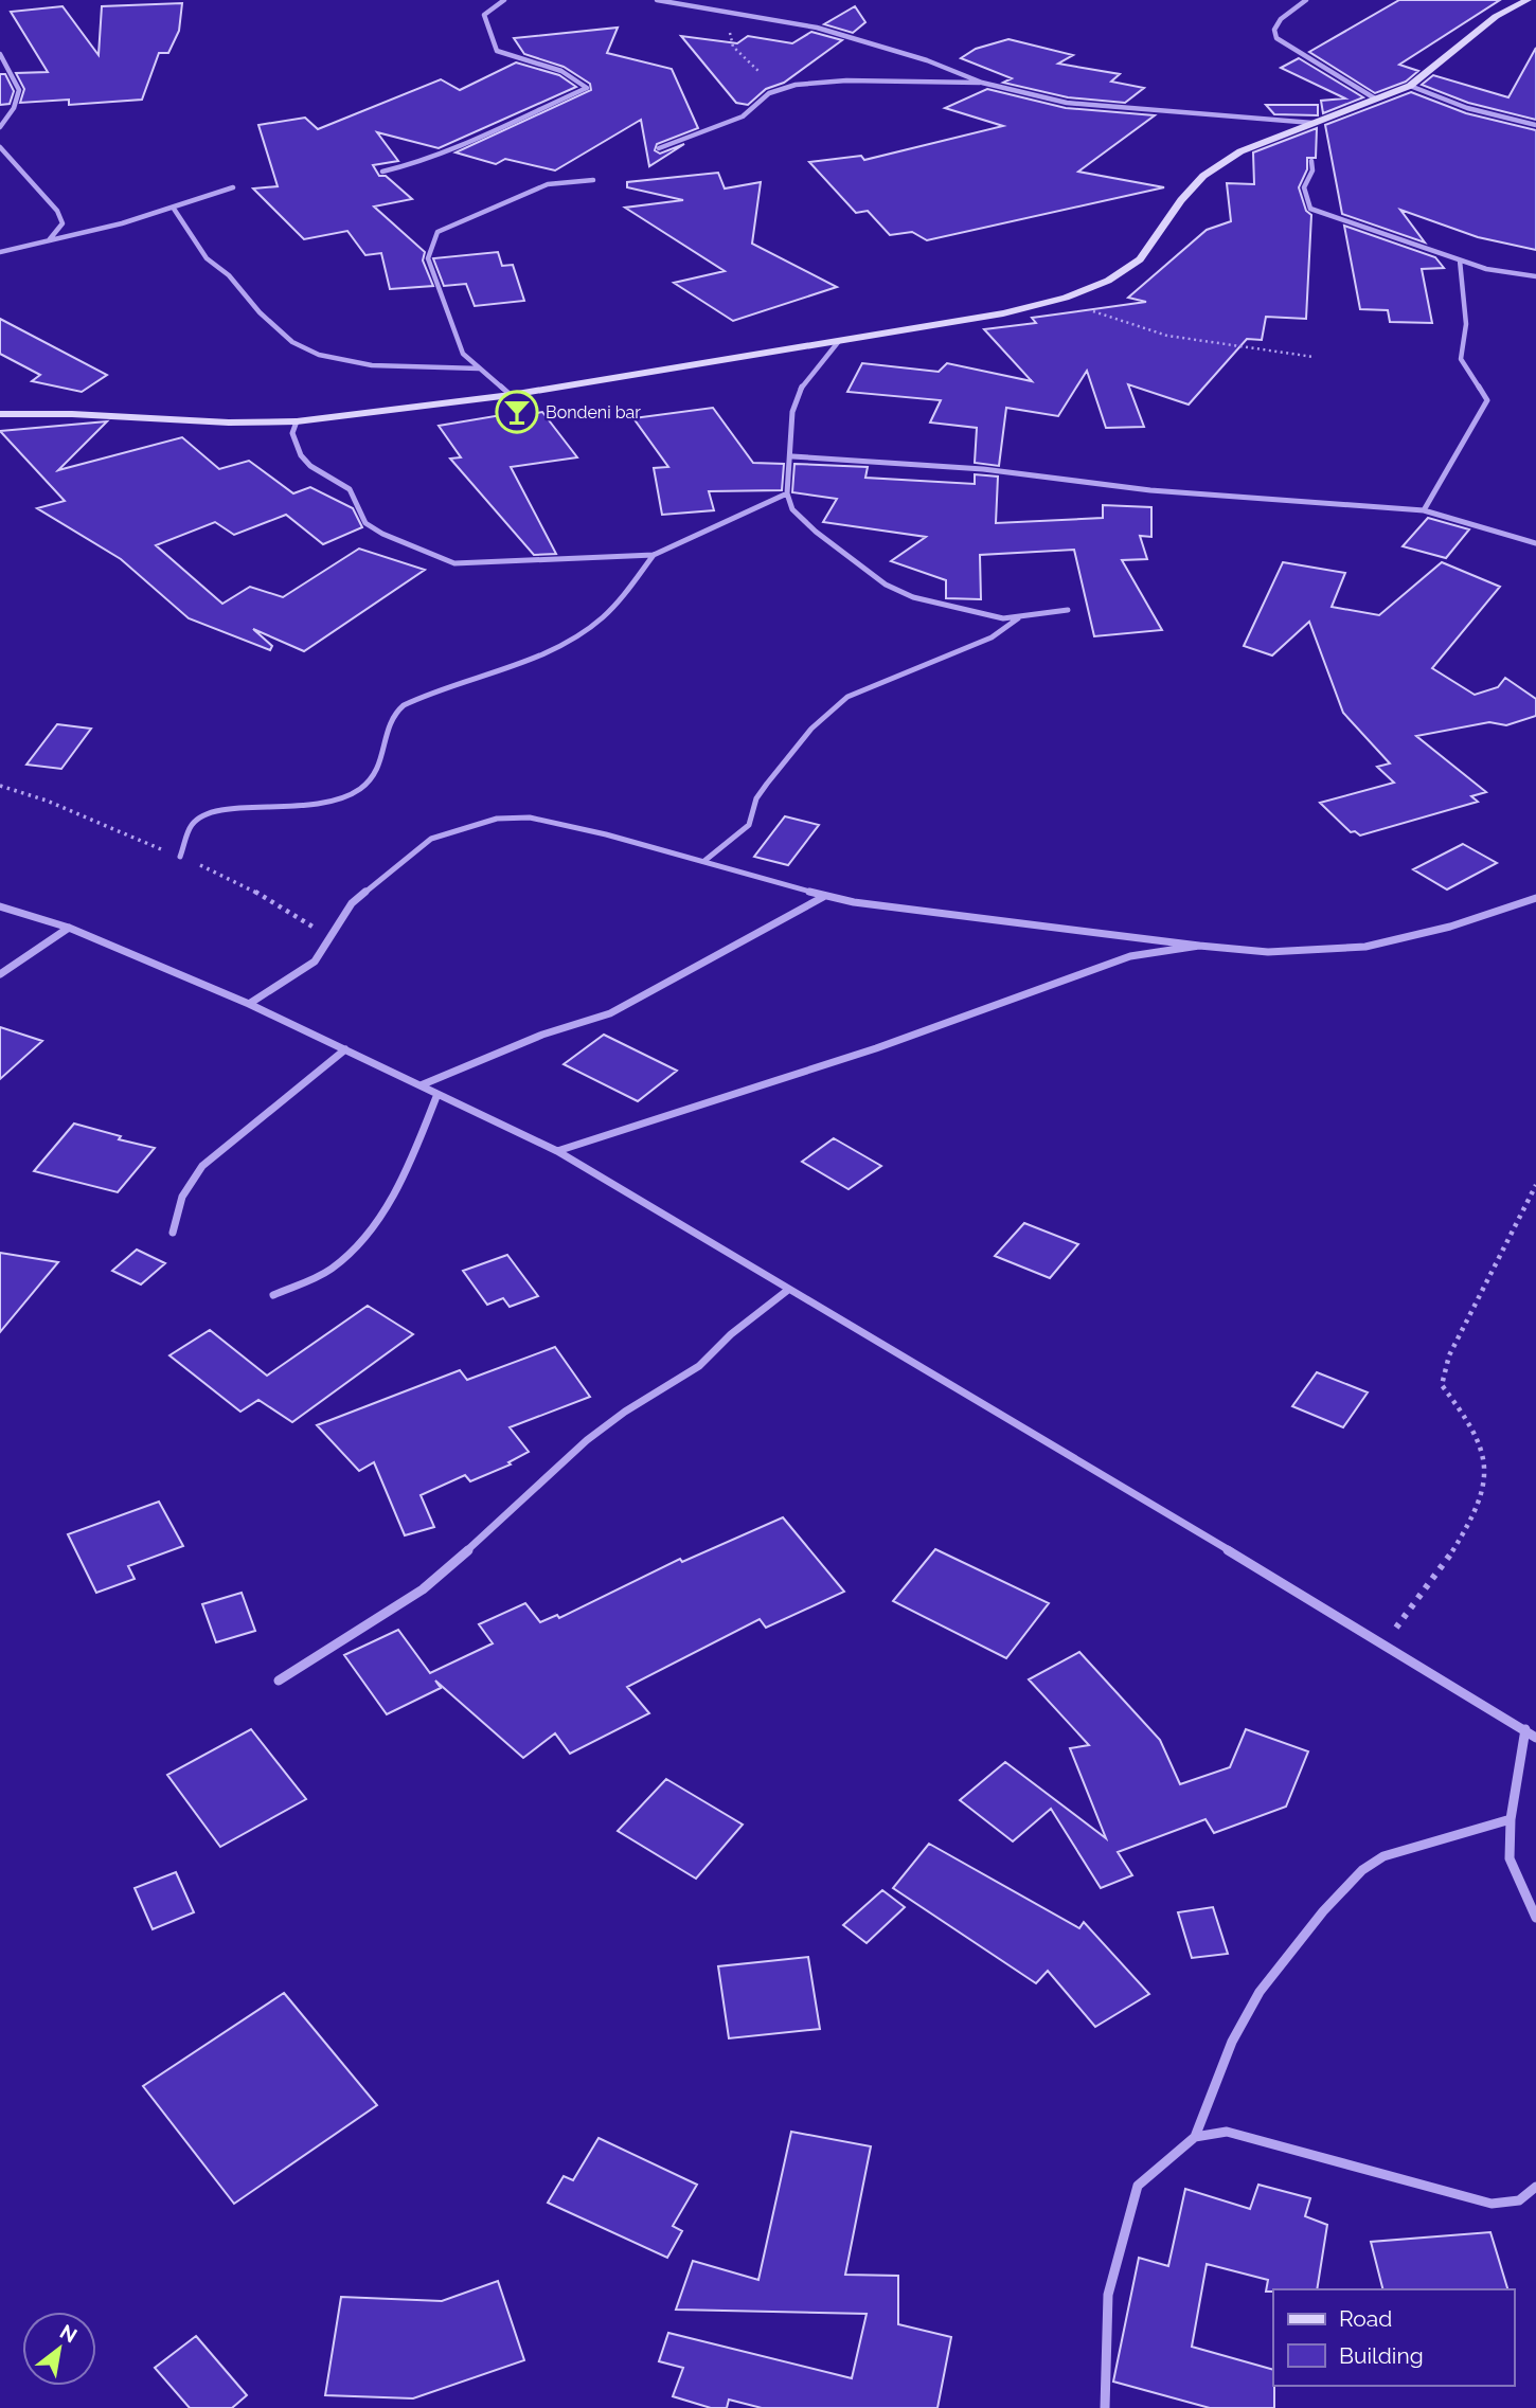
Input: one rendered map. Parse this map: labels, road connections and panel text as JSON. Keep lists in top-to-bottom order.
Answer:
{
  "places": {
    "bar": ["Bondeni bar"]
  },
  "legend": ["Road", "Building"],
  "north": "top right"
}
